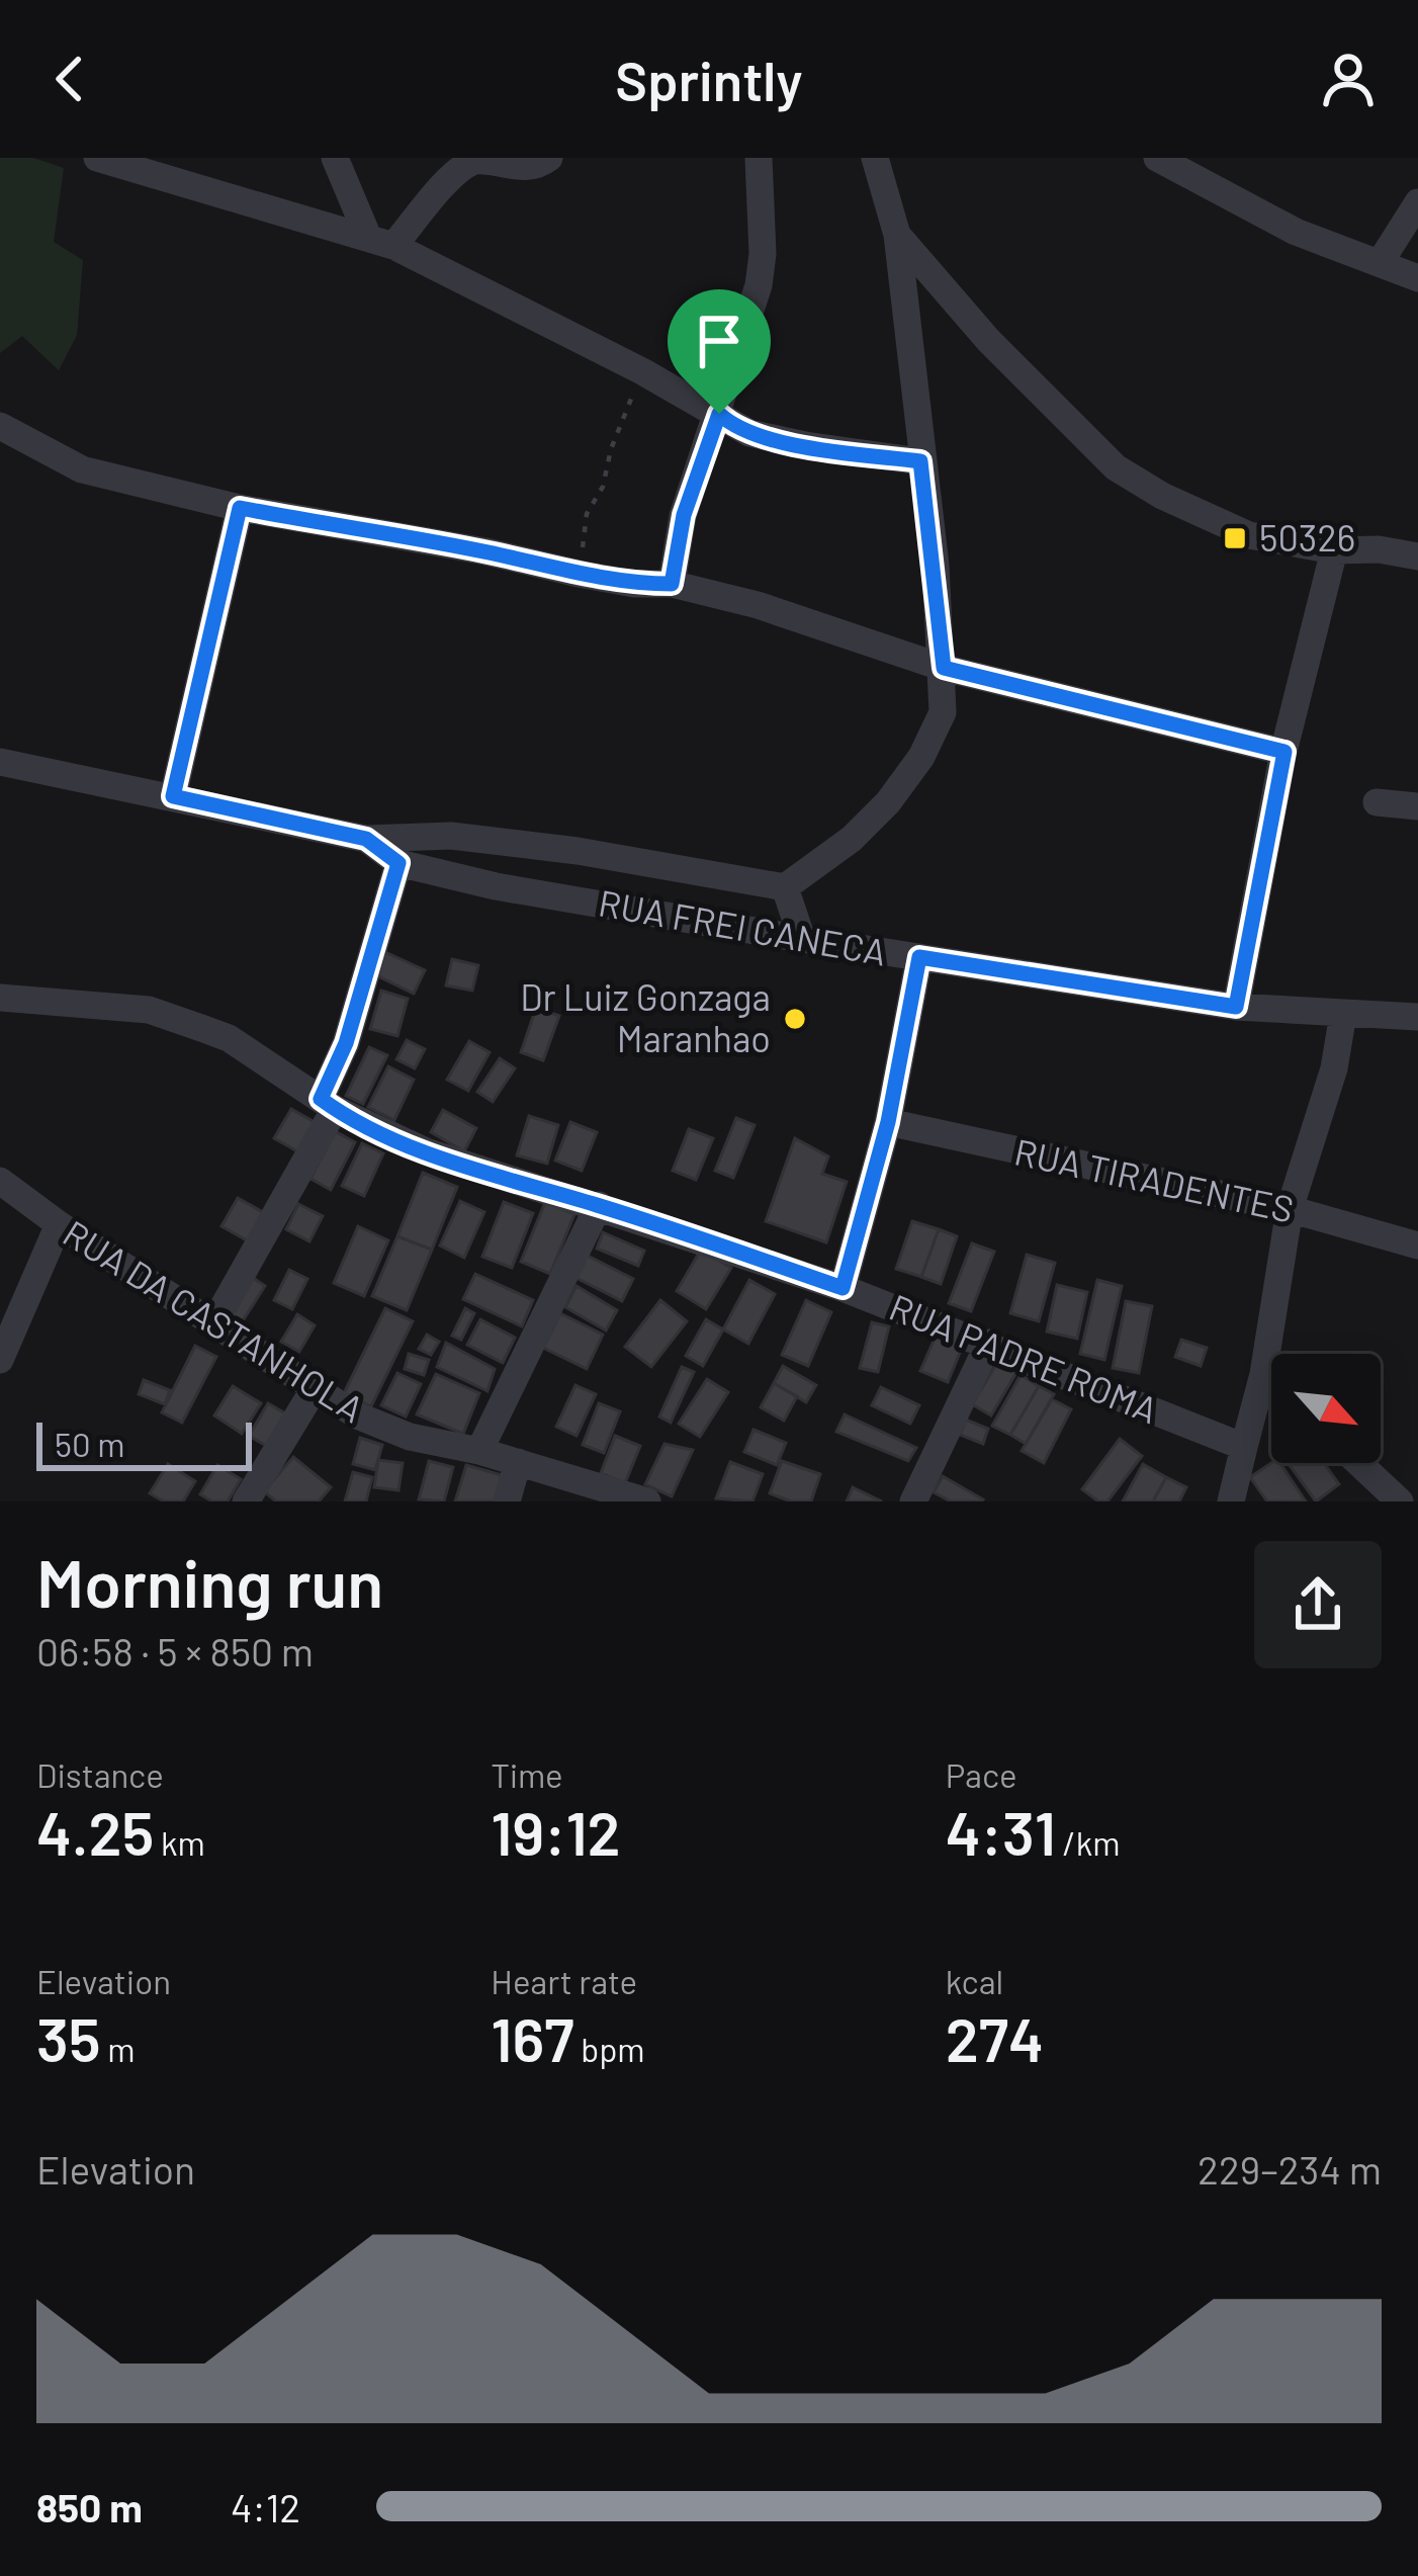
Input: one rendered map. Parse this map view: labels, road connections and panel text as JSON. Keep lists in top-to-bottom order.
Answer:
{
  "streets": {
    "street": [
      "RUA FREI CANECA",
      "RUA TIRADENTES",
      "RUA DA CASTANHOLA",
      "RUA PADRE ROMA"
    ]
  },
  "places": {
    "transit": ["50326"],
    "other": ["Dr Luiz Gonzaga Maranhao"]
  },
  "scale_bar": "50 m",
  "north": "bottom right",
  "page": {
    "header": "Sprintly",
    "scale": "50 m",
    "heading": ["Morning run", "06:58 · 5 × 850 m"],
    "stats": [
      ["Distance", "4.25 km"],
      ["Time", "19:12"],
      ["Pace", "4:31 /km"],
      ["Elevation", "35 m"],
      ["Heart rate", "167 bpm"],
      ["kcal", "274"]
    ],
    "chart": ["Elevation", "229–234 m"],
    "list": [
      {
        "name": "850 m",
        "note": "4:12"
      }
    ]
  }
}
